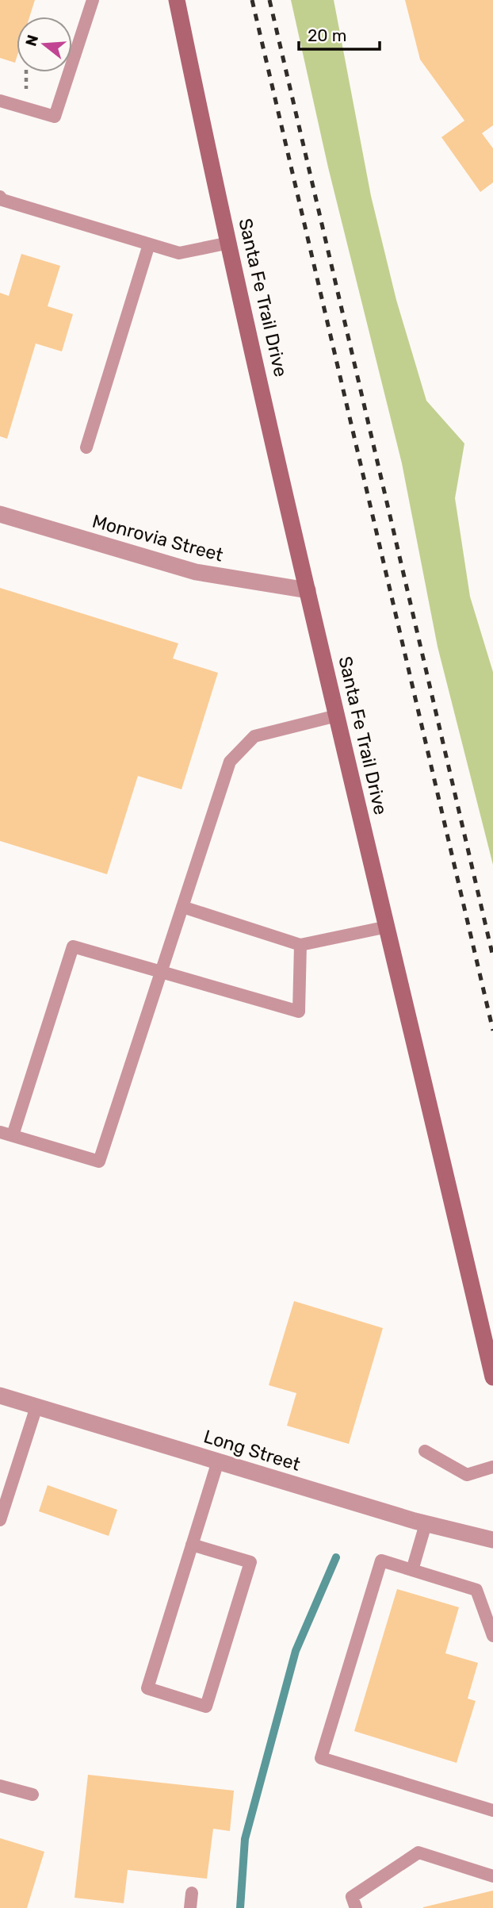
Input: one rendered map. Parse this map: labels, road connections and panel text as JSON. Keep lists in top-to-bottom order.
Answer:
{
  "streets": {
    "main road": ["Santa Fe Trail Drive"],
    "street": ["Monrovia Street", "Long Street"]
  },
  "crossings": [
    ["Santa Fe Trail Drive", "Monrovia Street"]
  ],
  "scale_bar": "20 m",
  "north": "left"
}
